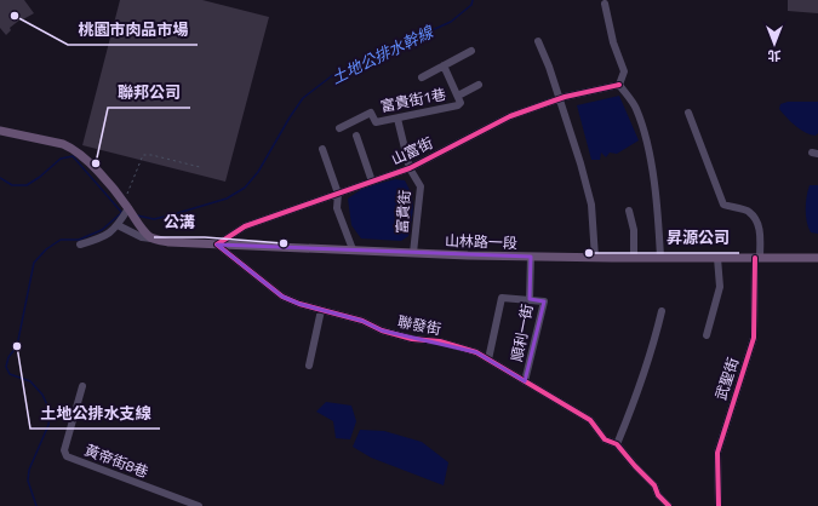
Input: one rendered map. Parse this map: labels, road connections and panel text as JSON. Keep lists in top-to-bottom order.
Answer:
{
  "streets": {
    "main road": ["山林路一段"],
    "street": [
      "富貴街1巷",
      "山富街",
      "富貴街",
      "聯發街",
      "順利一街",
      "武聖街",
      "黃帝街8巷"
    ]
  },
  "crossings": [
    ["富貴街1巷", "富貴街"],
    ["山富街", "富貴街"],
    ["山富街", "山林路一段"],
    ["山富街", "聯發街"],
    ["富貴街", "山林路一段"],
    ["山林路一段", "聯發街"],
    ["山林路一段", "武聖街"],
    ["聯發街", "順利一街"]
  ],
  "water": ["土地公排水幹線"],
  "places": [
    "桃園市肉品市場",
    "聯邦公司",
    "公溝",
    "昇源公司",
    "土地公排水支線"
  ],
  "north": "bottom"
}
